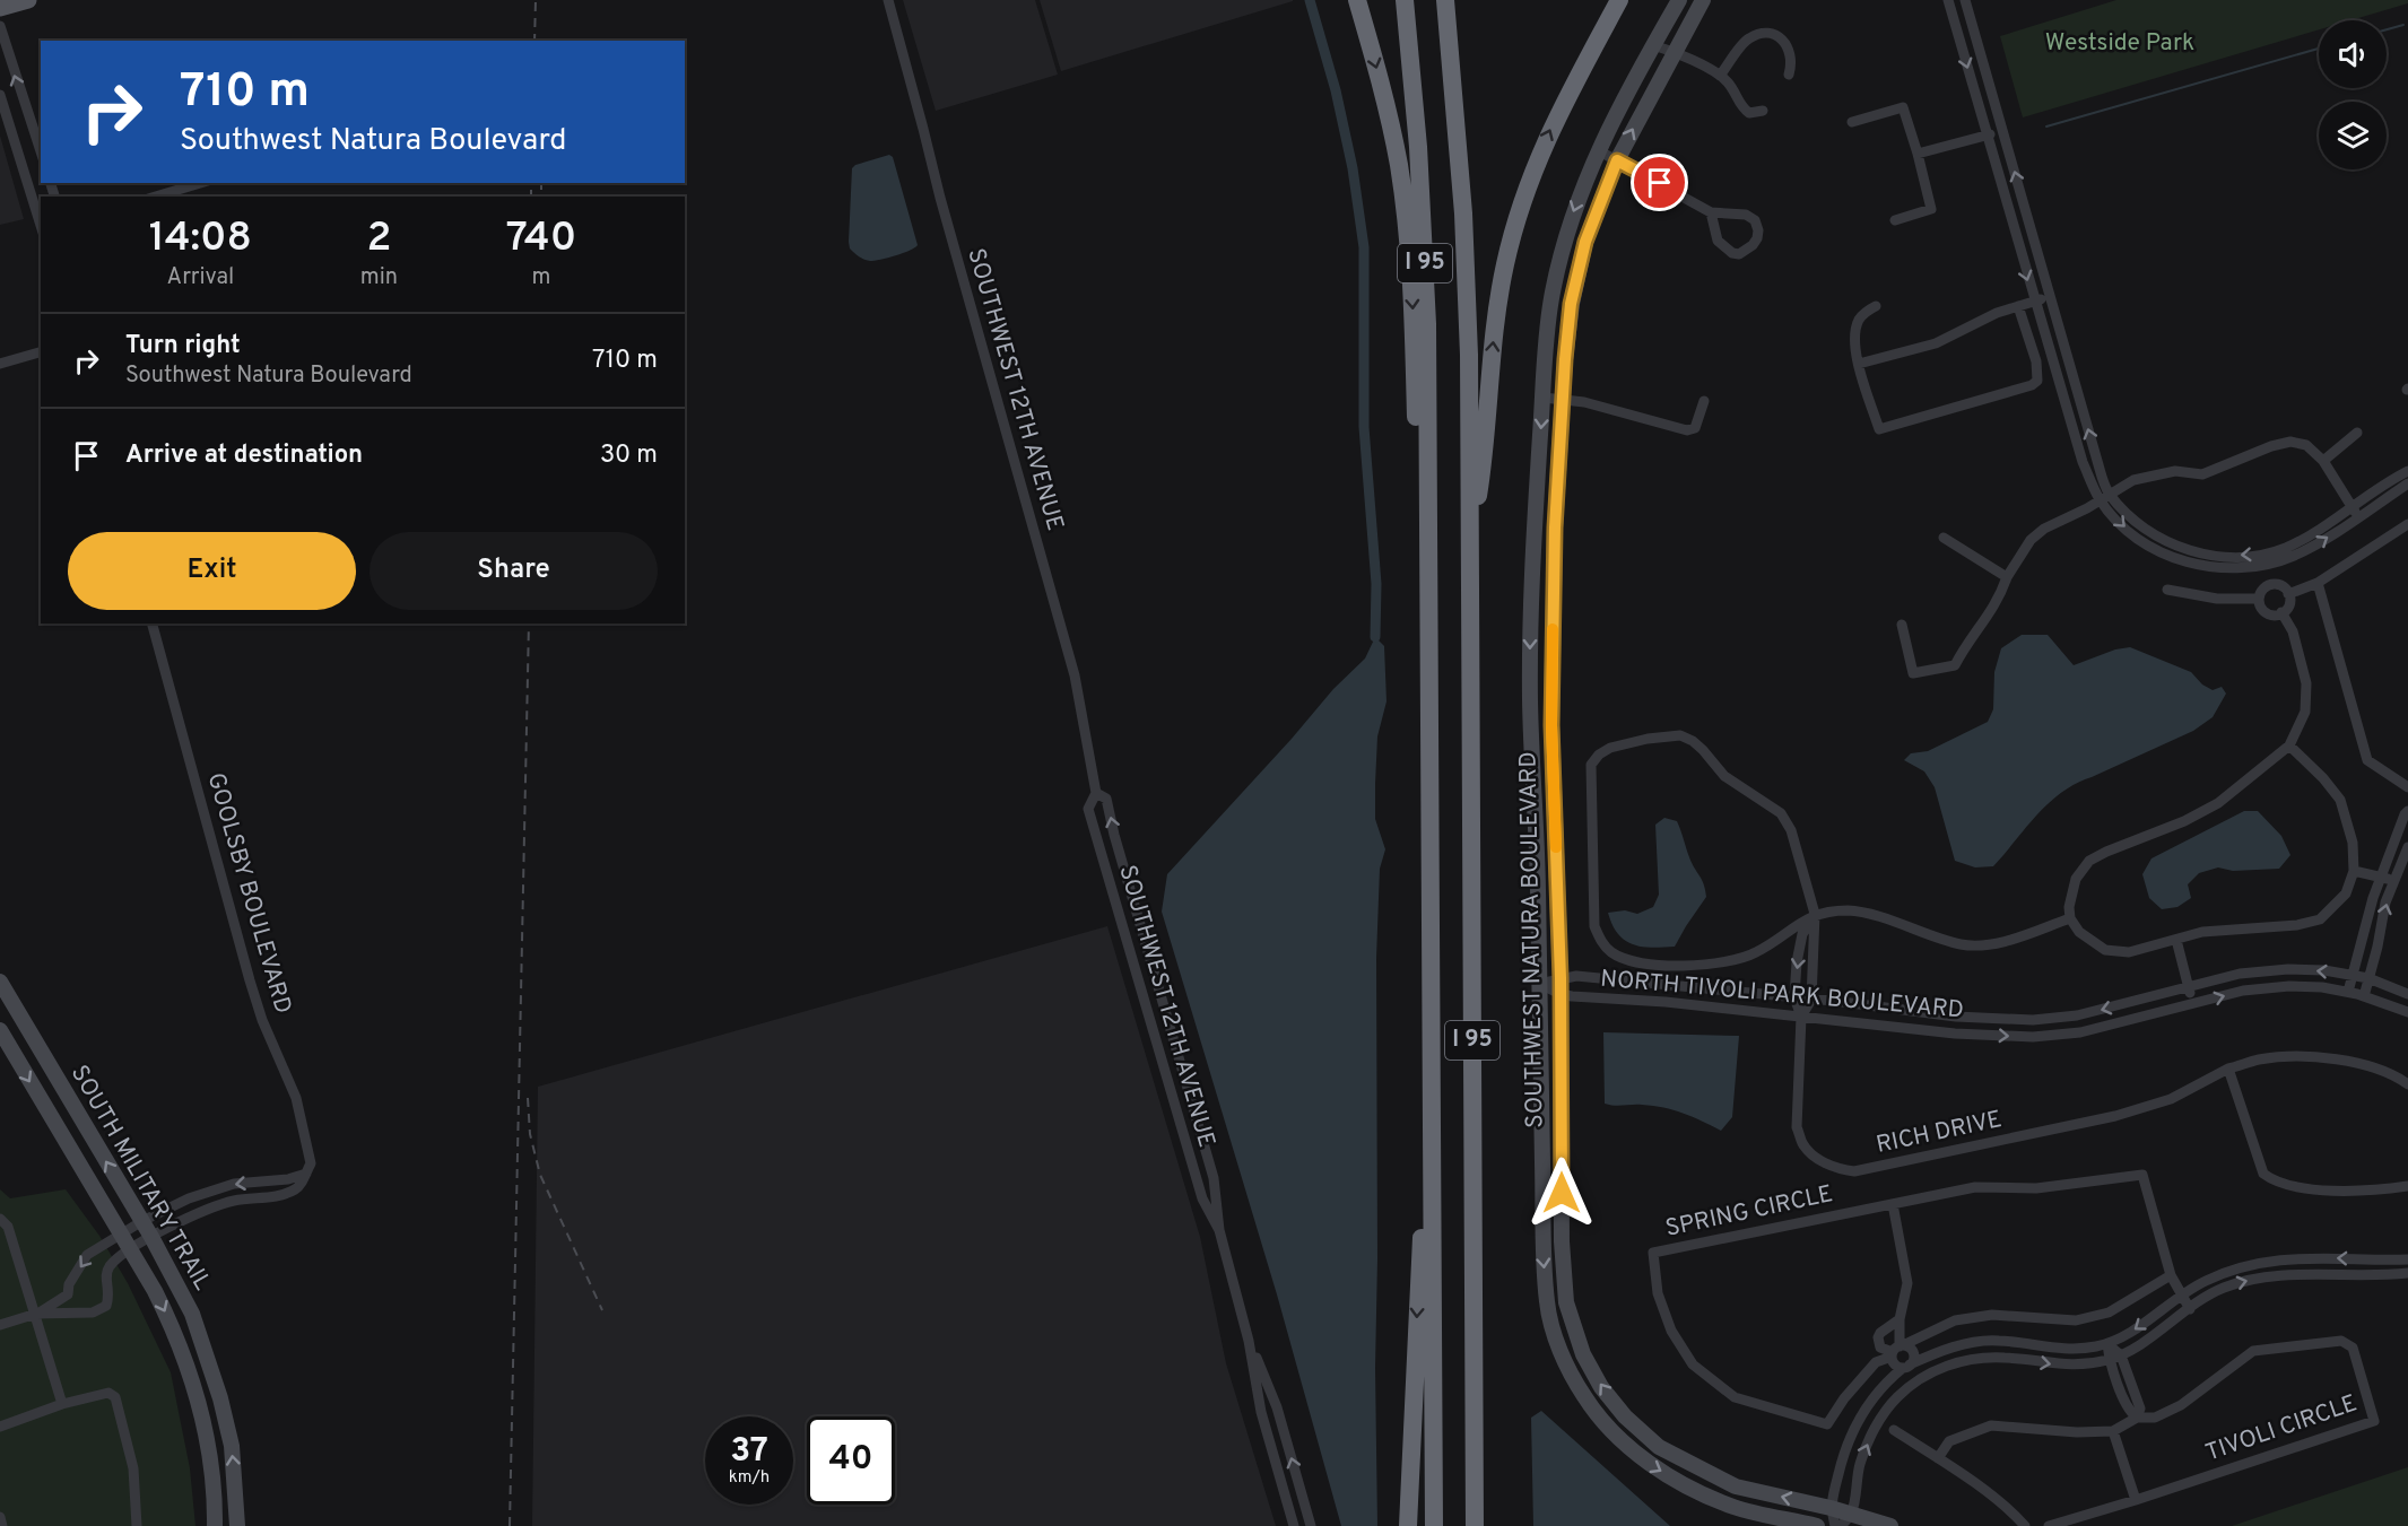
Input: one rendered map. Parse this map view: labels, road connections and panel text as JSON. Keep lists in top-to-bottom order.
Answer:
{
  "streets": {
    "highway": ["I 95"],
    "street": [
      "SOUTHWEST 12TH AVENUE",
      "GOOLSBY BOULEVARD",
      "SOUTHWEST NATURA BOULEVARD",
      "NORTH TIVOLI PARK BOULEVARD",
      "RICH DRIVE",
      "SOUTH MILITARY TRAIL",
      "SPRING CIRCLE",
      "TIVOLI CIRCLE"
    ]
  },
  "crossings": [
    ["SOUTHWEST NATURA BOULEVARD", "NORTH TIVOLI PARK BOULEVARD"],
    ["NORTH TIVOLI PARK BOULEVARD", "RICH DRIVE"]
  ],
  "parks": ["Westside Park"],
  "page": {
    "turn": ["710 m", "Southwest Natura Boulevard"],
    "eta": [
      "14:08",
      "Arrival",
      "2",
      "min",
      "740",
      "m"
    ],
    "list": [
      {
        "name": "Turn right",
        "note": "Southwest Natura Boulevard",
        "value": "710 m"
      },
      {
        "name": "Arrive at destination",
        "value": "30 m"
      }
    ],
    "buttons": ["Exit", "Share"],
    "speed": "37 km/h",
    "limit": "40"
  }
}
